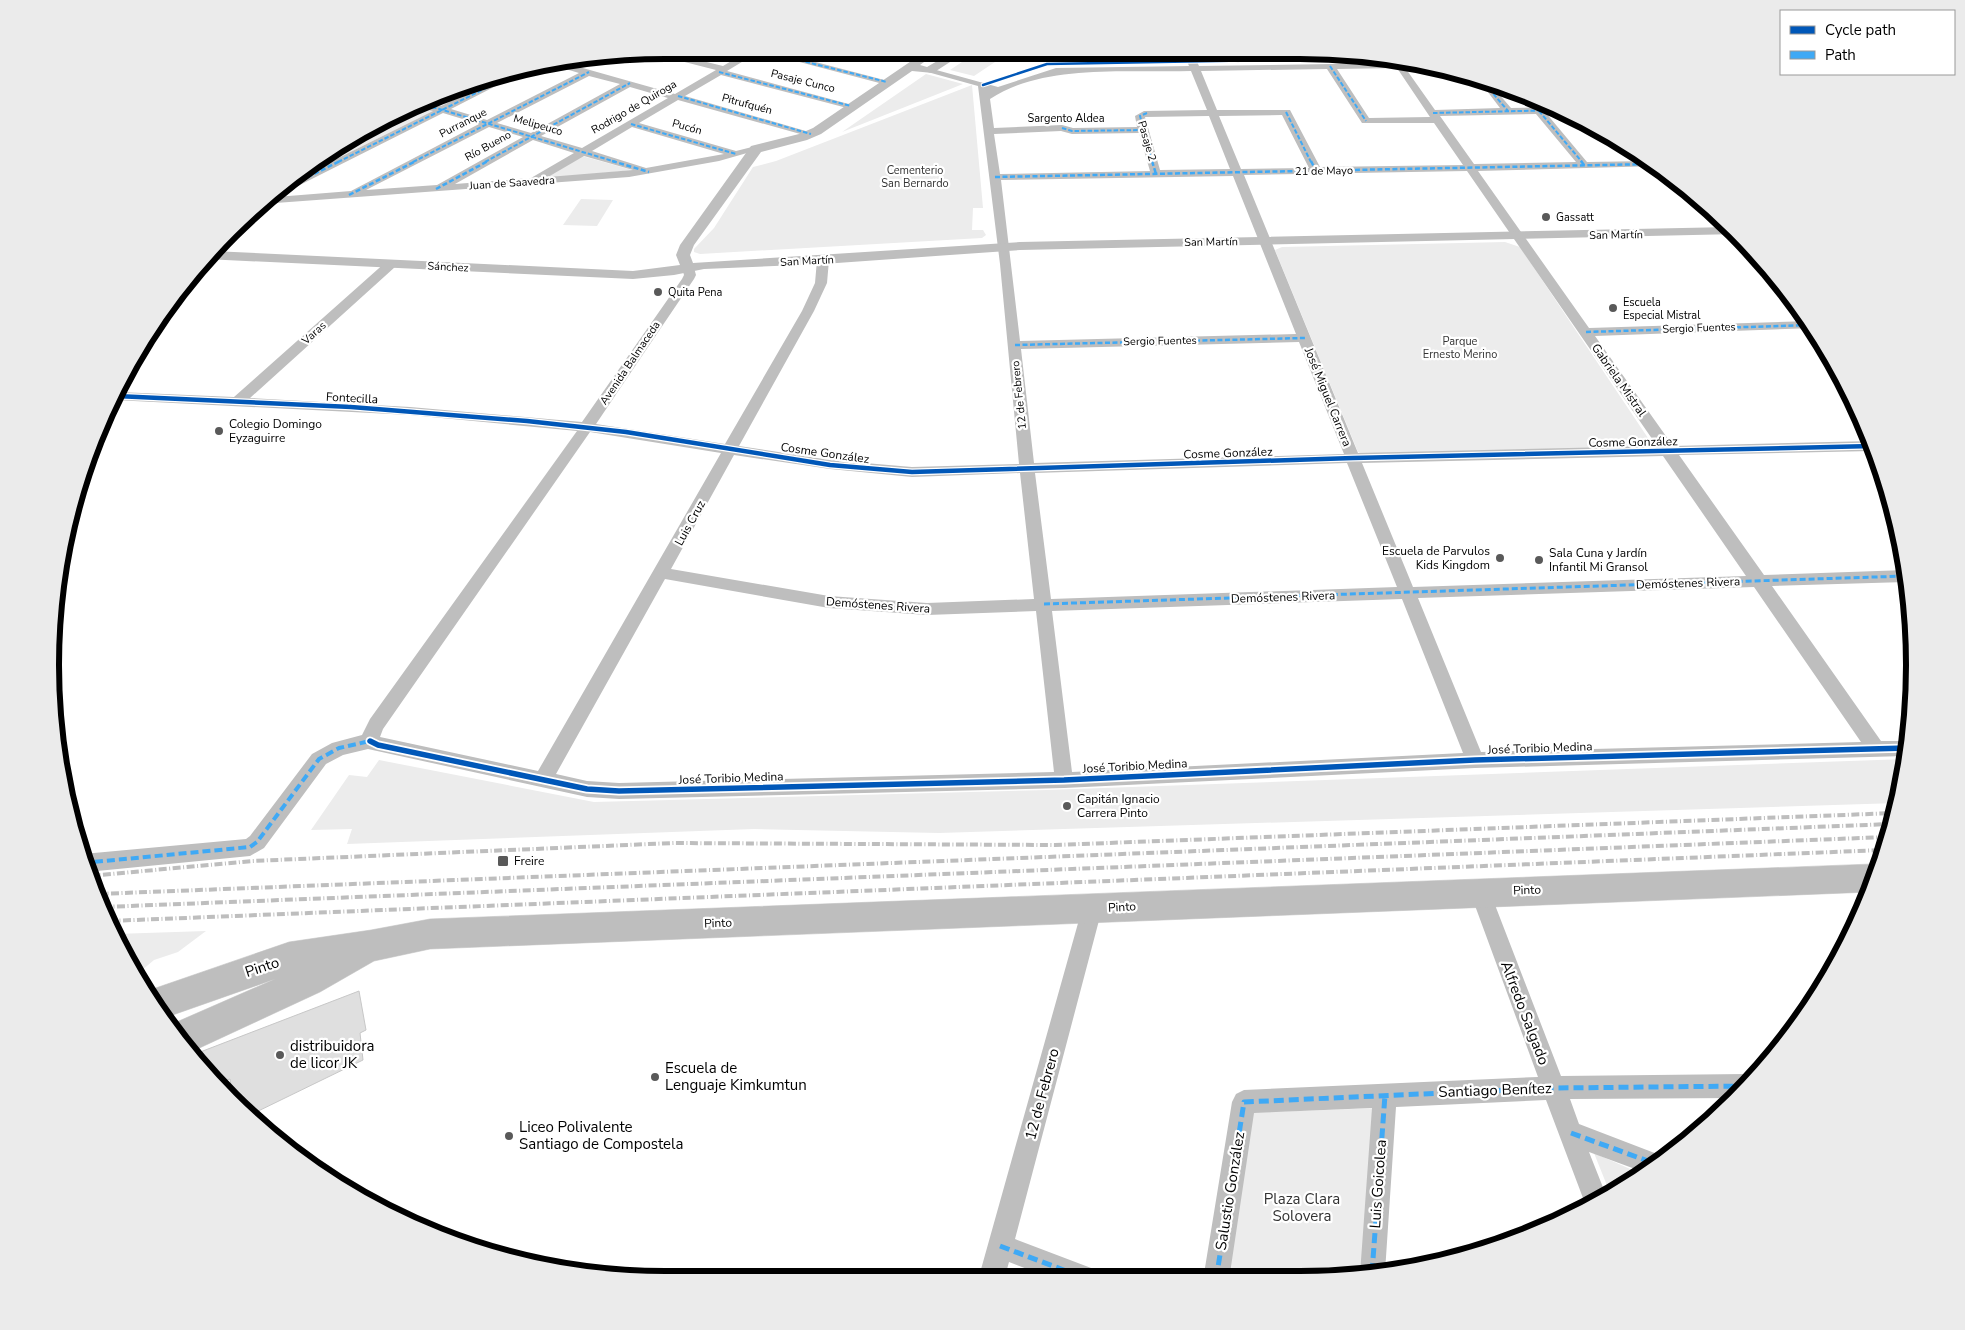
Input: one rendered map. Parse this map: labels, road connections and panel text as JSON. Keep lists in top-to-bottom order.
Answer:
{
  "streets": {
    "main road": ["Pinto"],
    "street": [
      "Pasaje Cunco",
      "Pitrufquén",
      "Rodrigo de Quiroga",
      "Sargento Aldea",
      "Purranque",
      "Melipeuco",
      "Pucón",
      "Pasaje 2",
      "Río Bueno",
      "21 de Mayo",
      "Juan de Saavedra",
      "San Martín",
      "Sánchez",
      "Sergio Fuentes",
      "Varas",
      "Avenida Balmaceda",
      "Gabriela Mistral",
      "12 de Febrero",
      "José Miguel Carrera",
      "Fontecilla",
      "Cosme González",
      "Luis Cruz",
      "Demóstenes Rivera",
      "José Toribio Medina",
      "Alfredo Salgado",
      "Santiago Benítez",
      "Luis Goicolea",
      "Salustio González"
    ]
  },
  "crossings": [
    ["Pasaje Cunco", "Rodrigo de Quiroga"],
    ["Pitrufquén", "Rodrigo de Quiroga"],
    ["Pitrufquén", "Purranque"],
    ["Pitrufquén", "Río Bueno"],
    ["Rodrigo de Quiroga", "Melipeuco"],
    ["Rodrigo de Quiroga", "Pucón"],
    ["Rodrigo de Quiroga", "Juan de Saavedra"],
    ["Sargento Aldea", "Pasaje 2"],
    ["Sargento Aldea", "12 de Febrero"],
    ["Purranque", "Melipeuco"],
    ["Purranque", "Juan de Saavedra"],
    ["Melipeuco", "Río Bueno"],
    ["Melipeuco", "Juan de Saavedra"],
    ["Pucón", "Juan de Saavedra"],
    ["Pasaje 2", "21 de Mayo"],
    ["Pasaje 2", "José Miguel Carrera"],
    ["Río Bueno", "Juan de Saavedra"],
    ["21 de Mayo", "Gabriela Mistral"],
    ["21 de Mayo", "12 de Febrero"],
    ["21 de Mayo", "José Miguel Carrera"],
    ["Juan de Saavedra", "Avenida Balmaceda"],
    ["San Martín", "Sánchez"],
    ["San Martín", "Avenida Balmaceda"],
    ["San Martín", "Gabriela Mistral"],
    ["San Martín", "12 de Febrero"],
    ["San Martín", "José Miguel Carrera"],
    ["San Martín", "Luis Cruz"],
    ["Sánchez", "Varas"],
    ["Sánchez", "Avenida Balmaceda"],
    ["Sergio Fuentes", "Gabriela Mistral"],
    ["Sergio Fuentes", "12 de Febrero"],
    ["Sergio Fuentes", "José Miguel Carrera"],
    ["Varas", "Fontecilla"],
    ["Avenida Balmaceda", "Fontecilla"],
    ["Avenida Balmaceda", "Cosme González"],
    ["Avenida Balmaceda", "José Toribio Medina"],
    ["Gabriela Mistral", "Cosme González"],
    ["Gabriela Mistral", "Demóstenes Rivera"],
    ["Gabriela Mistral", "José Toribio Medina"],
    ["12 de Febrero", "Cosme González"],
    ["12 de Febrero", "Demóstenes Rivera"],
    ["12 de Febrero", "José Toribio Medina"],
    ["12 de Febrero", "Pinto"],
    ["José Miguel Carrera", "Cosme González"],
    ["José Miguel Carrera", "Demóstenes Rivera"],
    ["José Miguel Carrera", "José Toribio Medina"],
    ["Fontecilla", "Cosme González"],
    ["Cosme González", "Luis Cruz"],
    ["Luis Cruz", "Demóstenes Rivera"],
    ["Luis Cruz", "José Toribio Medina"],
    ["Pinto", "Alfredo Salgado"],
    ["Alfredo Salgado", "Santiago Benítez"],
    ["Santiago Benítez", "Luis Goicolea"],
    ["Santiago Benítez", "Salustio González"]
  ],
  "parks": ["Cementerio San Bernardo", "Parque Ernesto Merino", "Plaza Clara Solovera"],
  "places": {
    "other": [
      "Gassatt",
      "Quita Pena",
      "Escuela Especial Mistral",
      "Colegio Domingo Eyzaguirre",
      "Escuela de Parvulos Kids Kingdom",
      "Sala Cuna y Jardín Infantil Mi Gransol",
      "Capitán Ignacio Carrera Pinto",
      "distribuidora de licor JK",
      "Escuela de Lenguaje Kimkumtun",
      "Liceo Polivalente Santiago de Compostela"
    ],
    "transit": ["Freire"]
  },
  "legend": ["Cycle path", "Path"]
}
